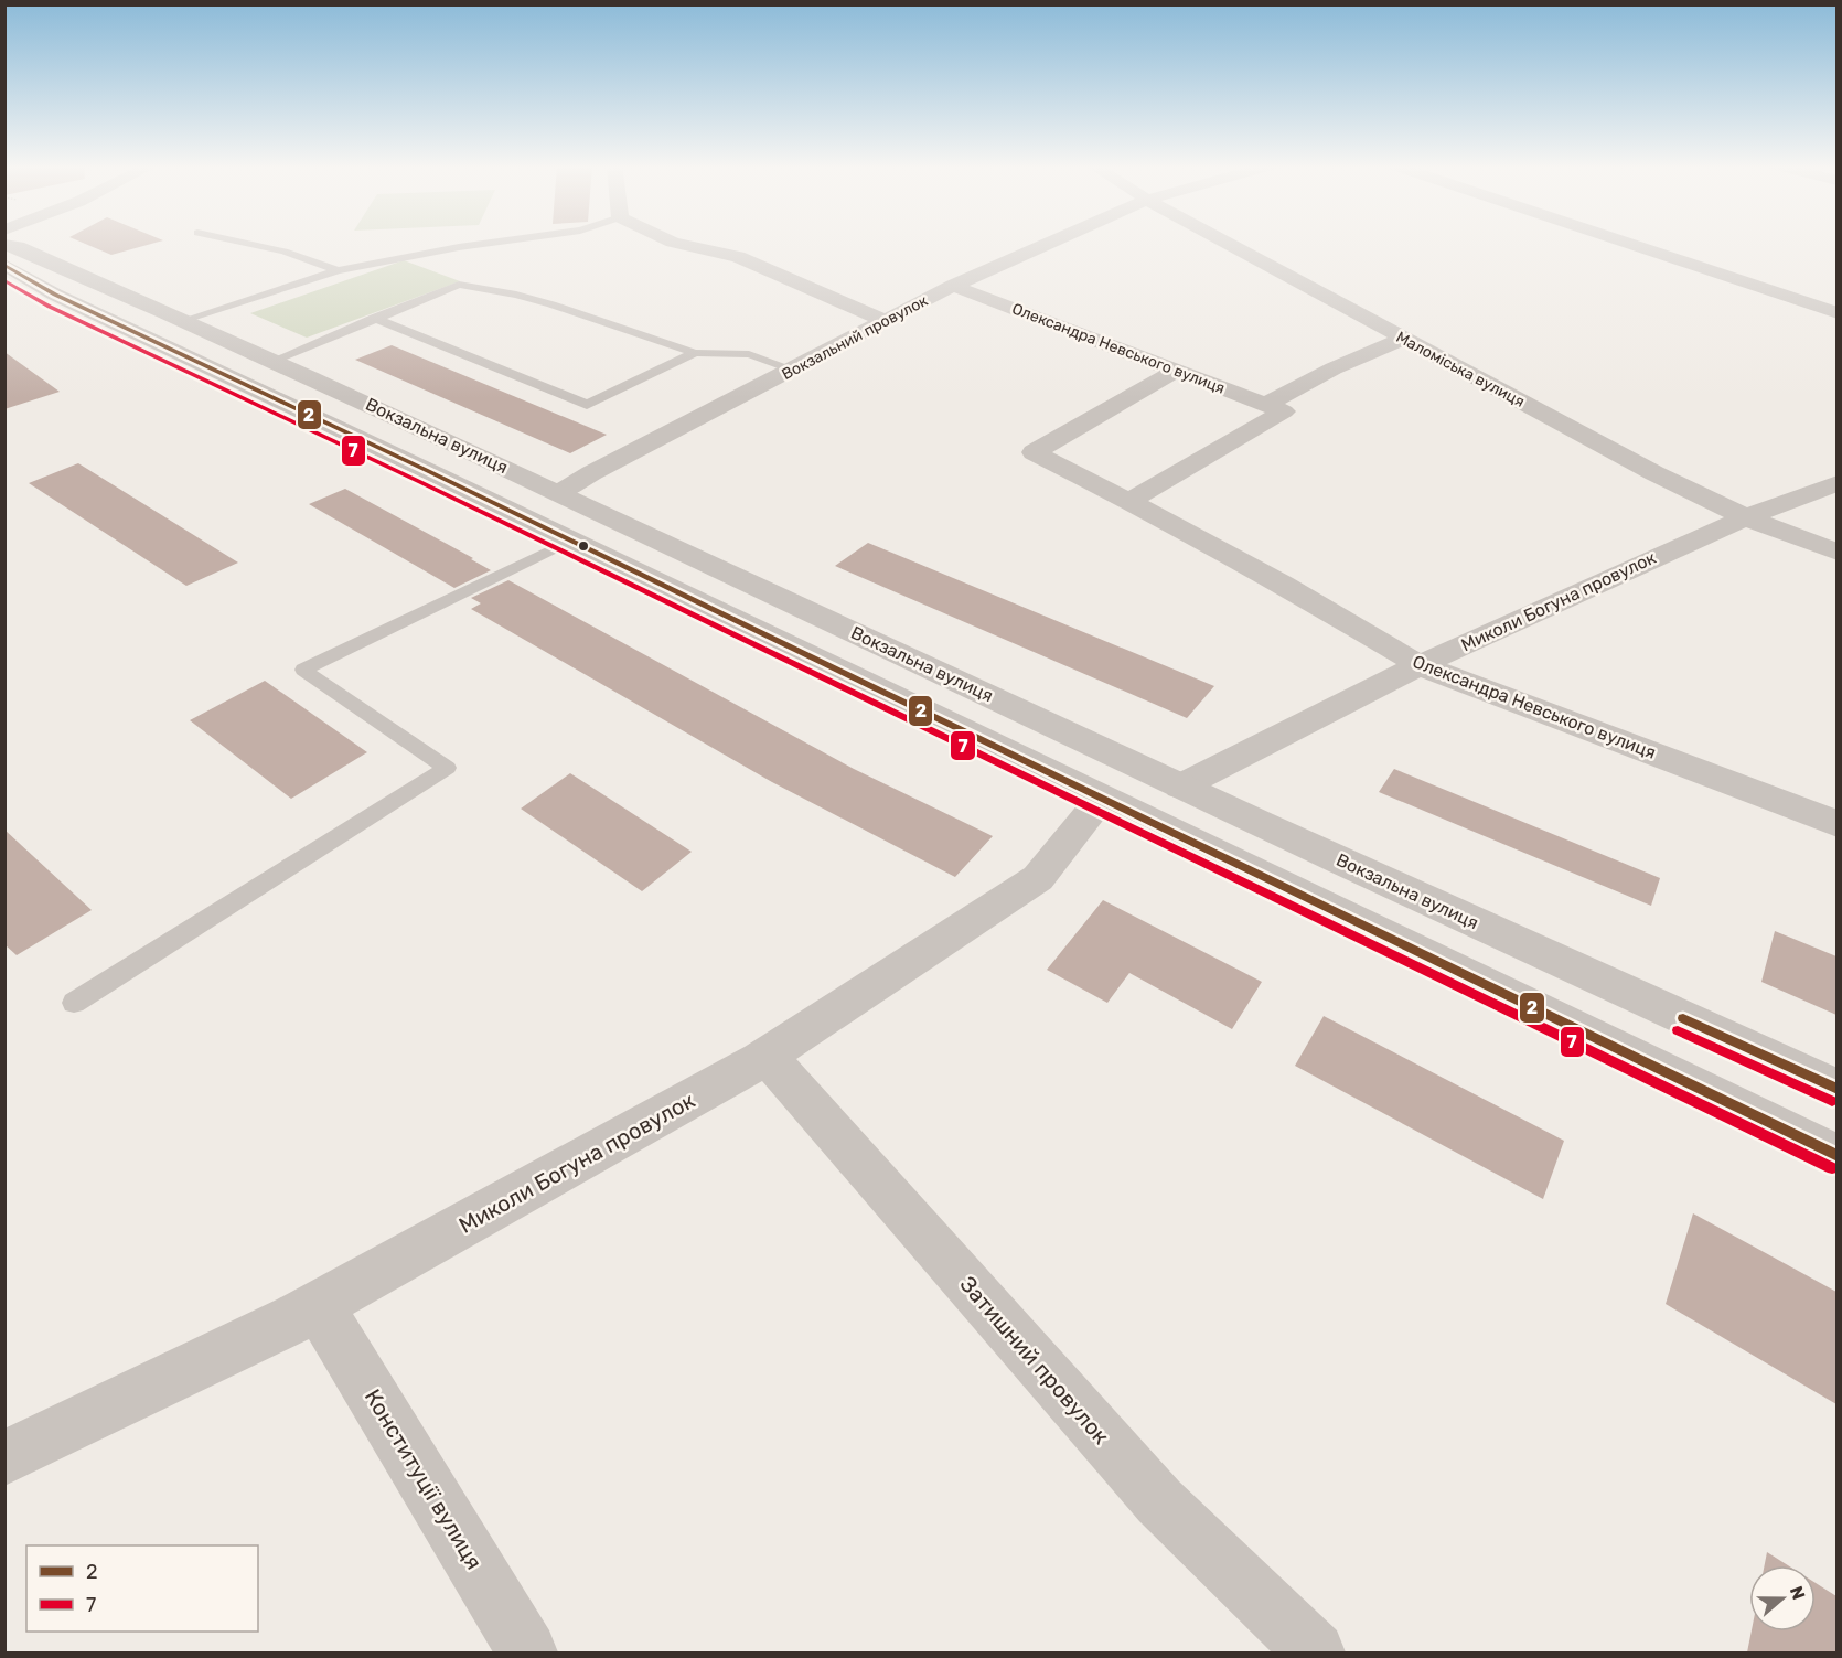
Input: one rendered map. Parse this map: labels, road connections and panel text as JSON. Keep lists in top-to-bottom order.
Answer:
{
  "streets": {
    "street": [
      "Вокзальний провулок",
      "Олександра Невського вулиця",
      "Маломіська вулиця",
      "Вокзальна вулиця",
      "Миколи Богуна провулок",
      "Затишний провулок",
      "Конституції вулиця"
    ]
  },
  "crossings": [
    ["Вокзальний провулок", "Олександра Невського вулиця"],
    ["Вокзальний провулок", "Вокзальна вулиця"],
    ["Олександра Невського вулиця", "Миколи Богуна провулок"],
    ["Маломіська вулиця", "Миколи Богуна провулок"],
    ["Вокзальна вулиця", "Миколи Богуна провулок"],
    ["Миколи Богуна провулок", "Затишний провулок"],
    ["Миколи Богуна провулок", "Конституції вулиця"]
  ],
  "lines": ["transit line 2", "transit line 7"],
  "legend": ["2", "7"],
  "north": "right"
}
